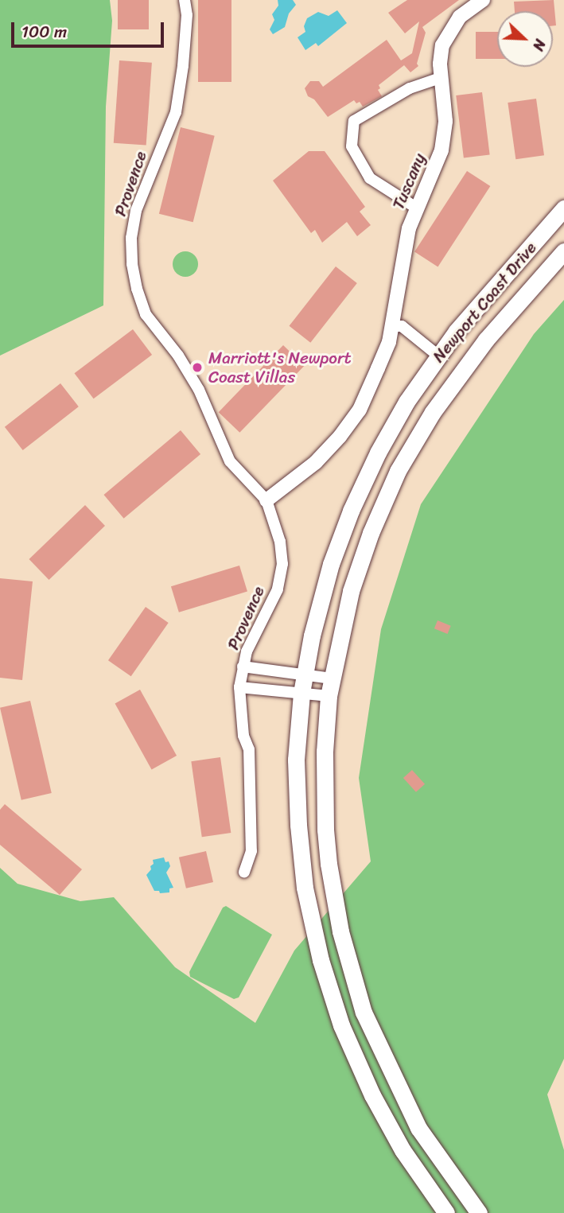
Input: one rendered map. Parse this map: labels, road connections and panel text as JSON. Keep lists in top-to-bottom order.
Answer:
{
  "streets": {
    "main road": ["Newport Coast Drive"],
    "street": ["Tuscany", "Provence"]
  },
  "crossings": [
    ["Tuscany", "Provence"],
    ["Provence", "Newport Coast Drive"]
  ],
  "places": ["Marriott's Newport Coast Villas"],
  "scale_bar": "100 m",
  "north": "bottom right"
}
